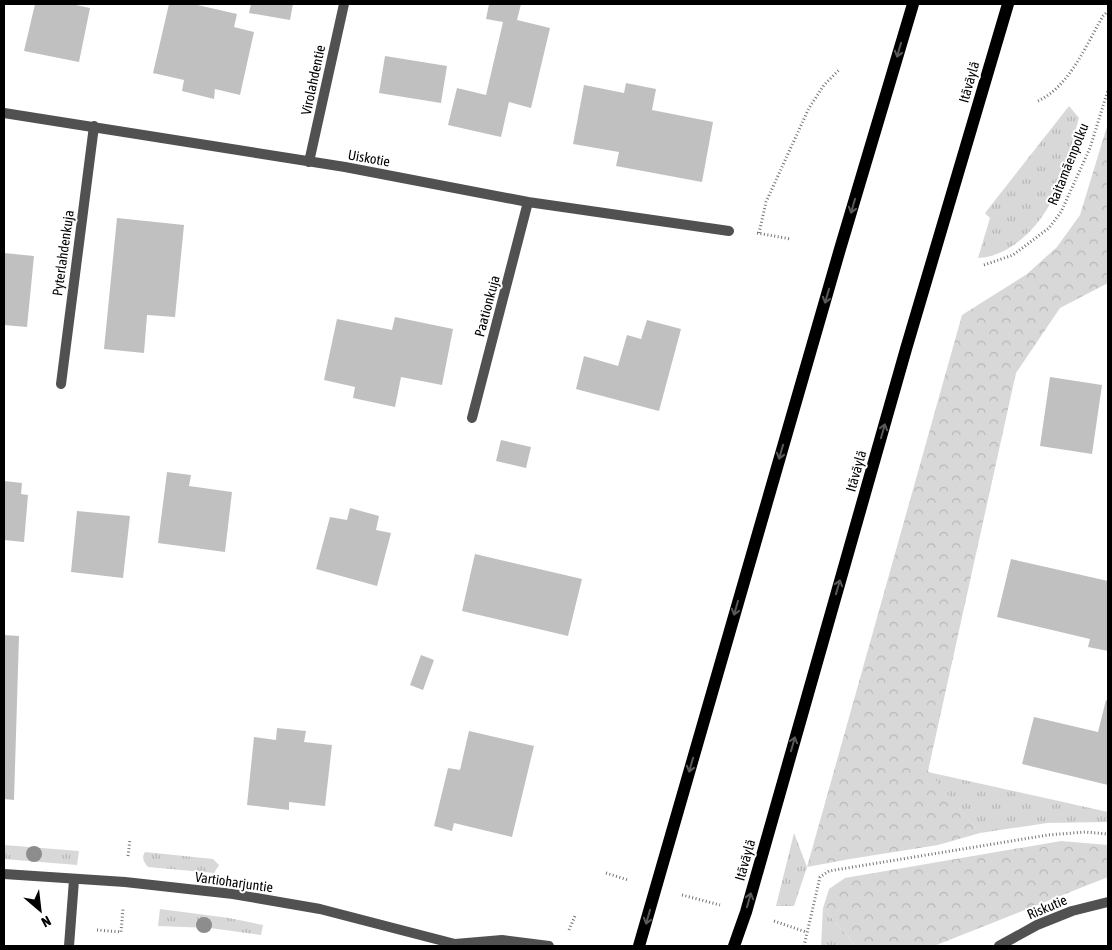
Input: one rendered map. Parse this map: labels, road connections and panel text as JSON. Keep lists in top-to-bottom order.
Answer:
{
  "streets": {
    "main road": ["Itäväylä"],
    "street": [
      "Virolahdentie",
      "Uiskotie",
      "Pyterlahdenkuja",
      "Paationkuja",
      "Vartioharjuntie",
      "Riskutie"
    ],
    "path": ["Raitamäenpolku"]
  },
  "crossings": [
    ["Virolahdentie", "Uiskotie"],
    ["Uiskotie", "Pyterlahdenkuja"],
    ["Uiskotie", "Paationkuja"]
  ],
  "north": "bottom right"
}
